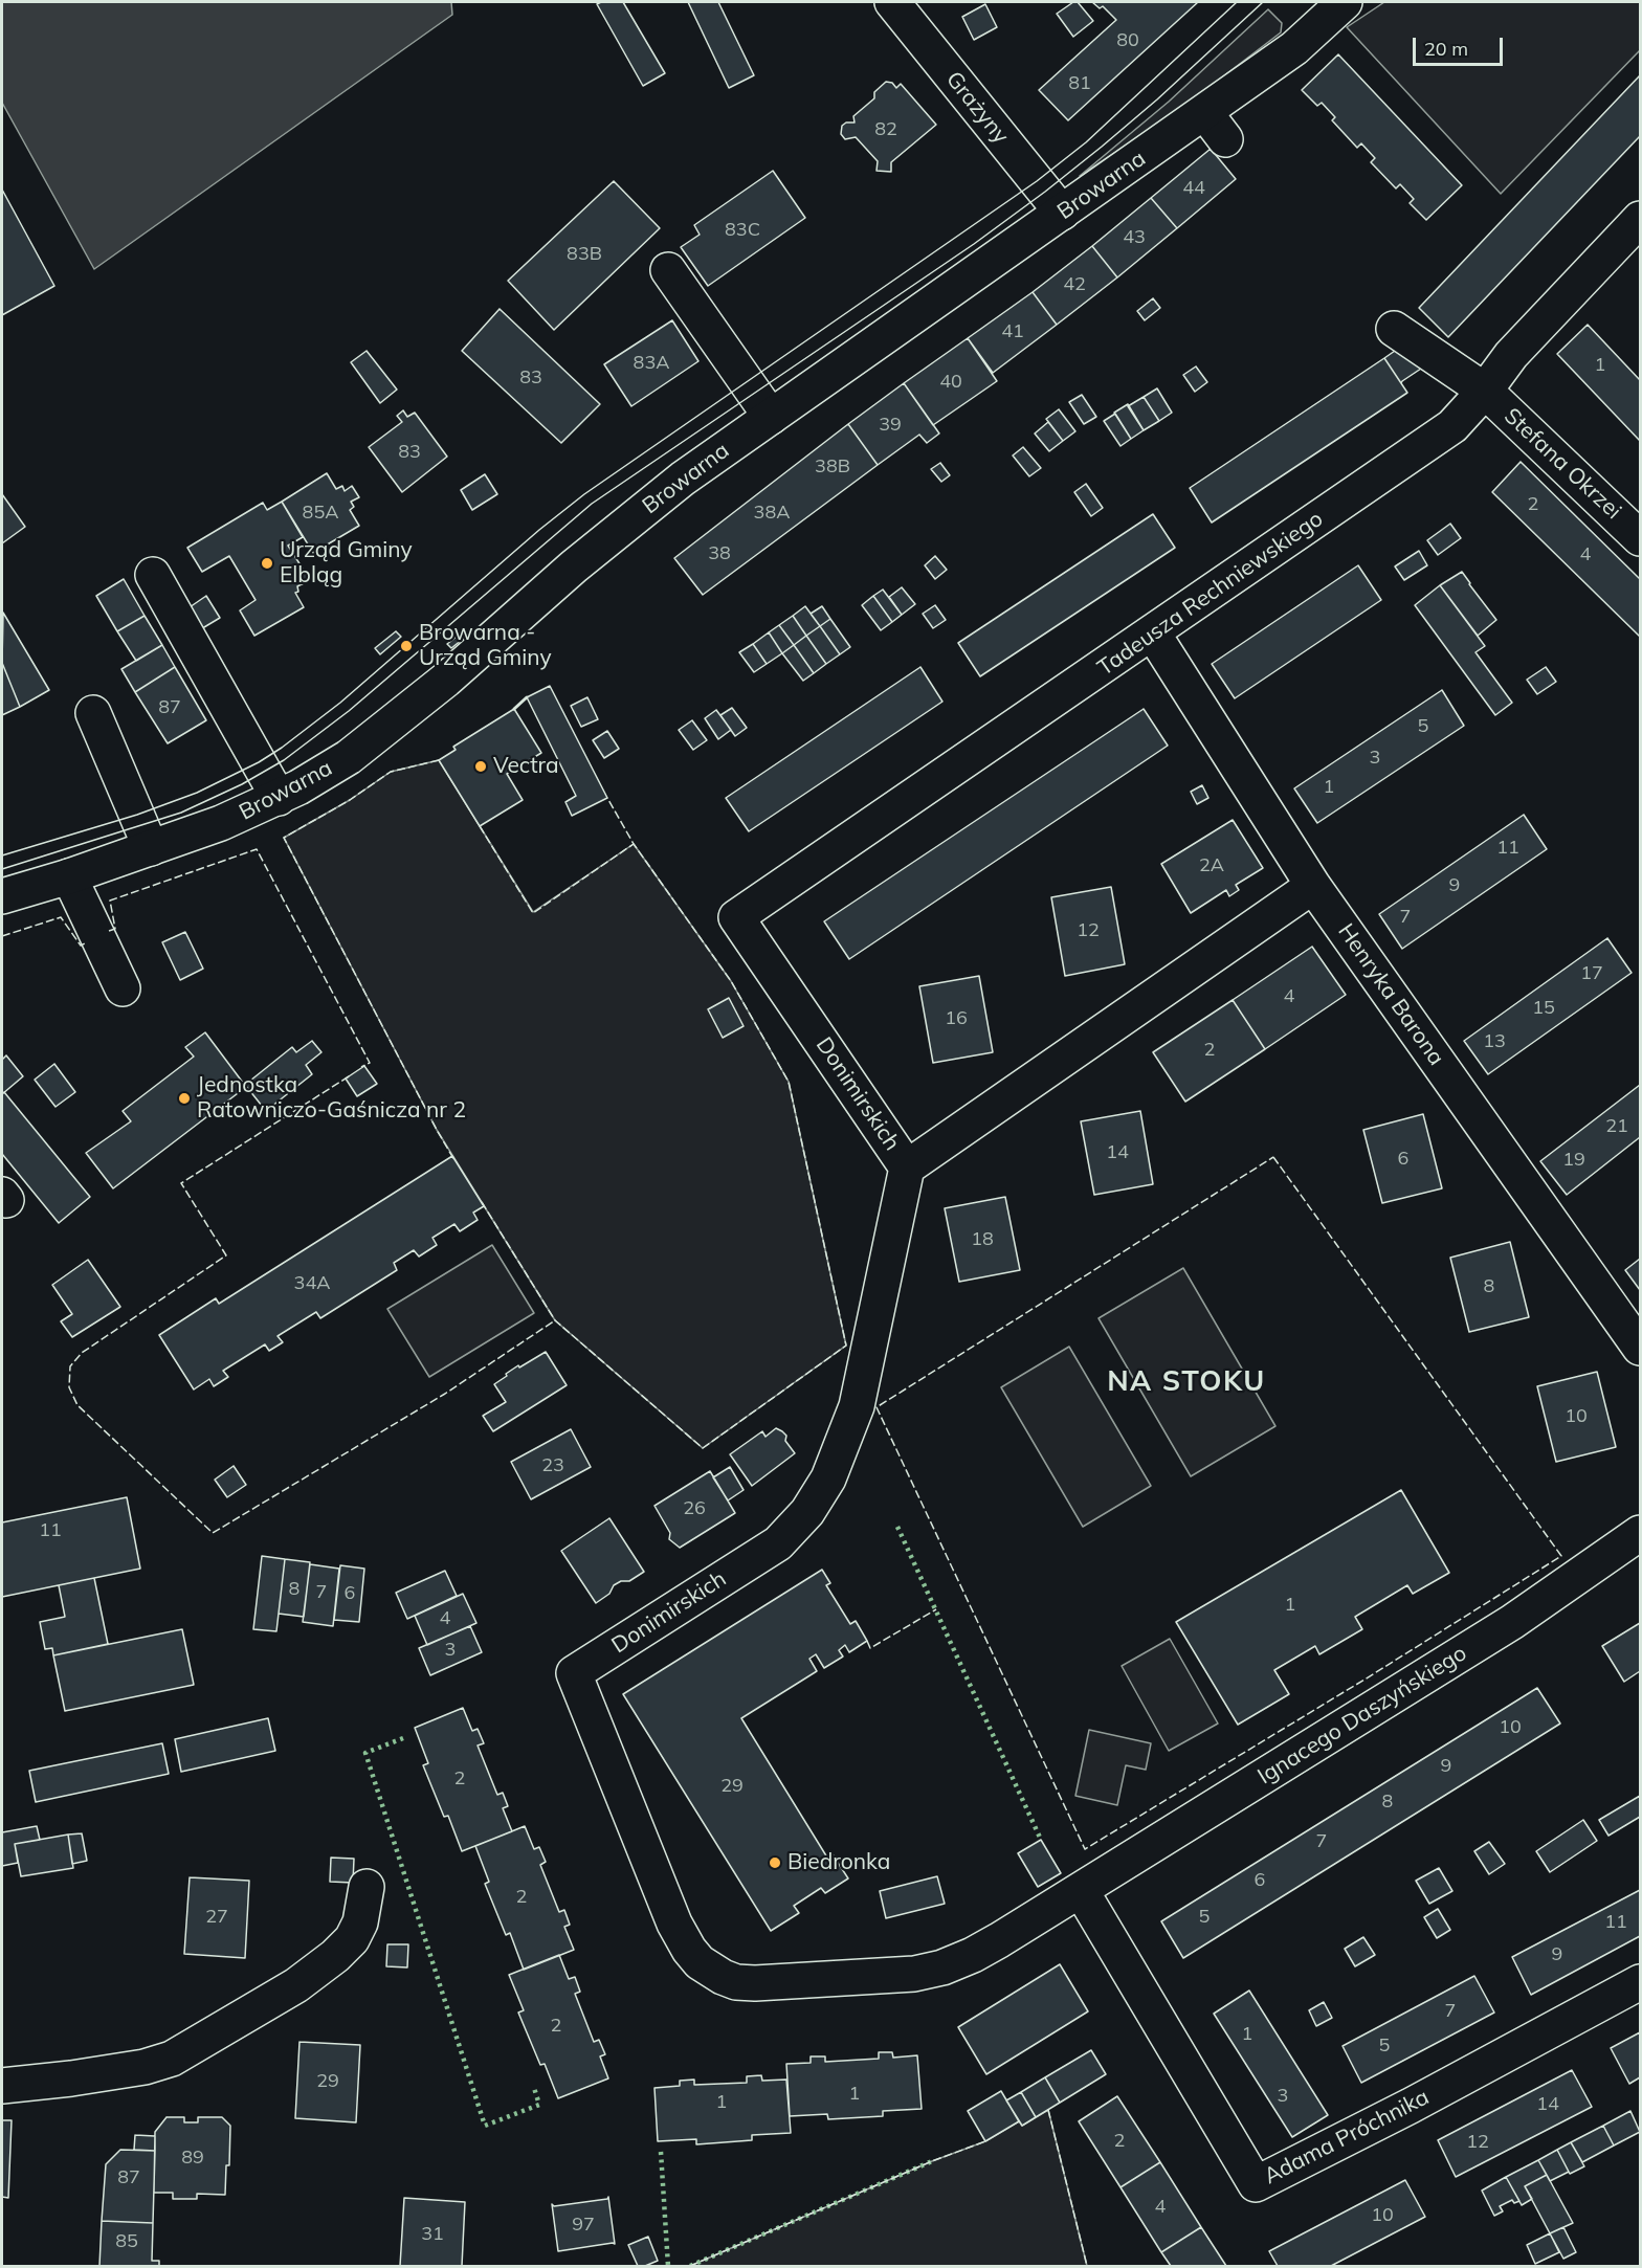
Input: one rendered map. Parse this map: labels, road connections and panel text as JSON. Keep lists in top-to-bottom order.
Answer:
{
  "streets": {
    "street": [
      "Grażyny",
      "Browarna",
      "Stefana Okrzei",
      "Tadeusza Rechniewskiego",
      "Henryka Barona",
      "Donimirskich",
      "Ignacego Daszyńskiego",
      "Adama Próchnika"
    ]
  },
  "crossings": [
    ["Grażyny", "Browarna"],
    ["Stefana Okrzei", "Tadeusza Rechniewskiego"],
    ["Tadeusza Rechniewskiego", "Henryka Barona"],
    ["Tadeusza Rechniewskiego", "Donimirskich"],
    ["Donimirskich", "Ignacego Daszyńskiego"],
    ["Donimirskich", "Adama Próchnika"],
    ["Ignacego Daszyńskiego", "Adama Próchnika"]
  ],
  "districts": ["NA STOKU"],
  "places": [
    "Urząd Gminy Elbląg",
    "Browarna - Urząd Gminy",
    "Vectra",
    "Jednostka Ratowniczo-Gaśnicza nr 2",
    "Biedronka"
  ],
  "house_numbers": [
    "80",
    "81",
    "82",
    "44",
    "83C",
    "43",
    "83B",
    "42",
    "41",
    "83A",
    "1",
    "83",
    "40",
    "39",
    "83",
    "38B",
    "2",
    "85A",
    "38A",
    "38",
    "4",
    "87",
    "5",
    "3",
    "1",
    "11",
    "2A",
    "9",
    "7",
    "12",
    "17",
    "4",
    "15",
    "16",
    "13",
    "2",
    "21",
    "14",
    "6",
    "19",
    "18",
    "34A",
    "8",
    "10",
    "23",
    "26",
    "11",
    "8",
    "7",
    "6",
    "1",
    "4",
    "3",
    "10",
    "9",
    "2",
    "29",
    "8",
    "7",
    "6",
    "2",
    "27",
    "5",
    "11",
    "9",
    "7",
    "2",
    "1",
    "5",
    "29",
    "1",
    "3",
    "1",
    "14",
    "2",
    "12",
    "89",
    "87",
    "4",
    "10",
    "97",
    "31",
    "85"
  ],
  "scale_bar": "20 m"
}
